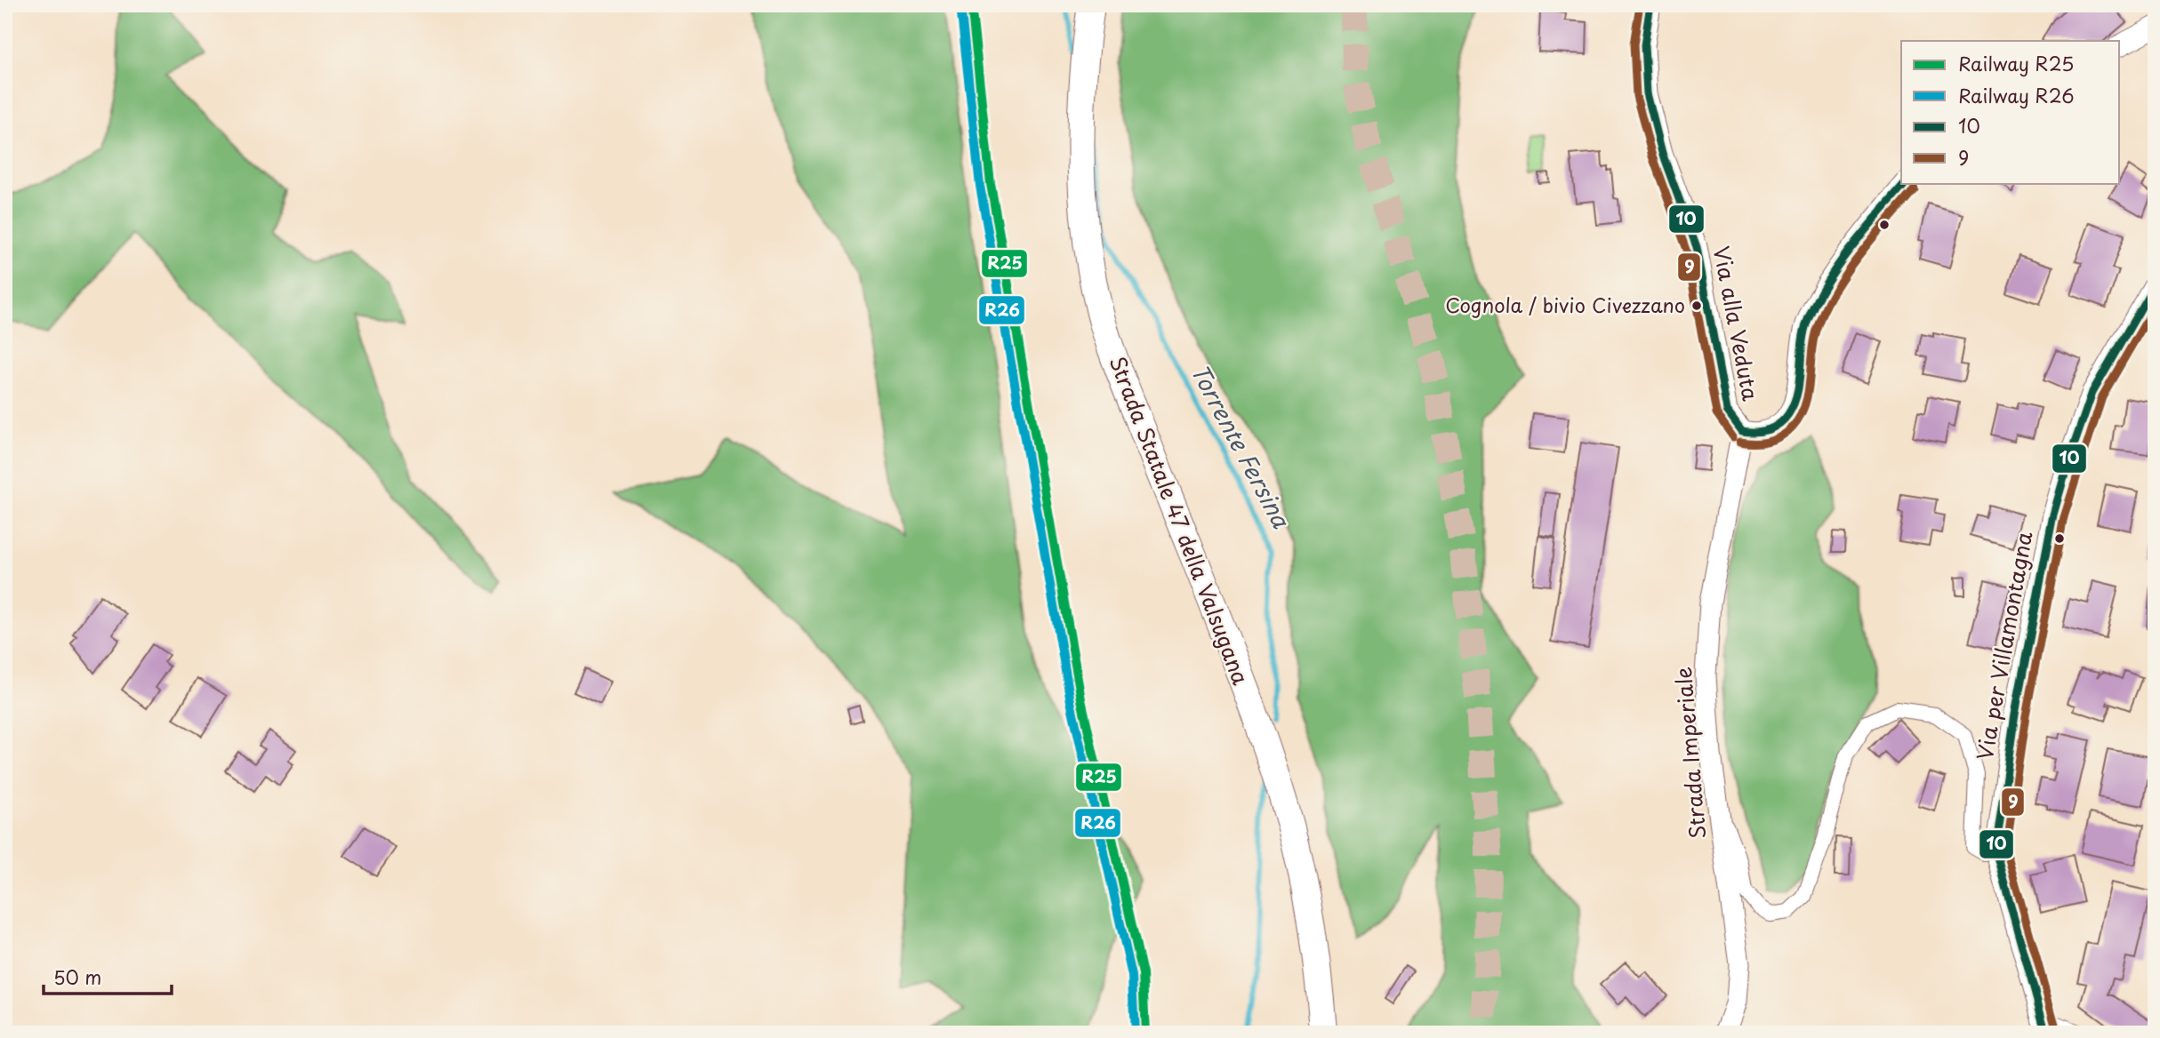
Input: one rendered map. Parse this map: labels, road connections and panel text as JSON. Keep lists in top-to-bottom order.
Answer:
{
  "streets": {
    "highway": ["Strada Statale 47 della Valsugana"],
    "street": ["Via alla Veduta", "Via per Villamontagna", "Strada Imperiale"]
  },
  "crossings": [
    ["Via alla Veduta", "Strada Imperiale"]
  ],
  "water": ["Torrente Fersina"],
  "places": ["Cognola / bivio Civezzano"],
  "lines": [
    "rail line R25",
    "transit line 10",
    "transit line 9",
    "rail line R26"
  ],
  "legend": [
    "Railway R25",
    "Railway R26",
    "10",
    "9"
  ],
  "scale_bar": "50 m"
}
